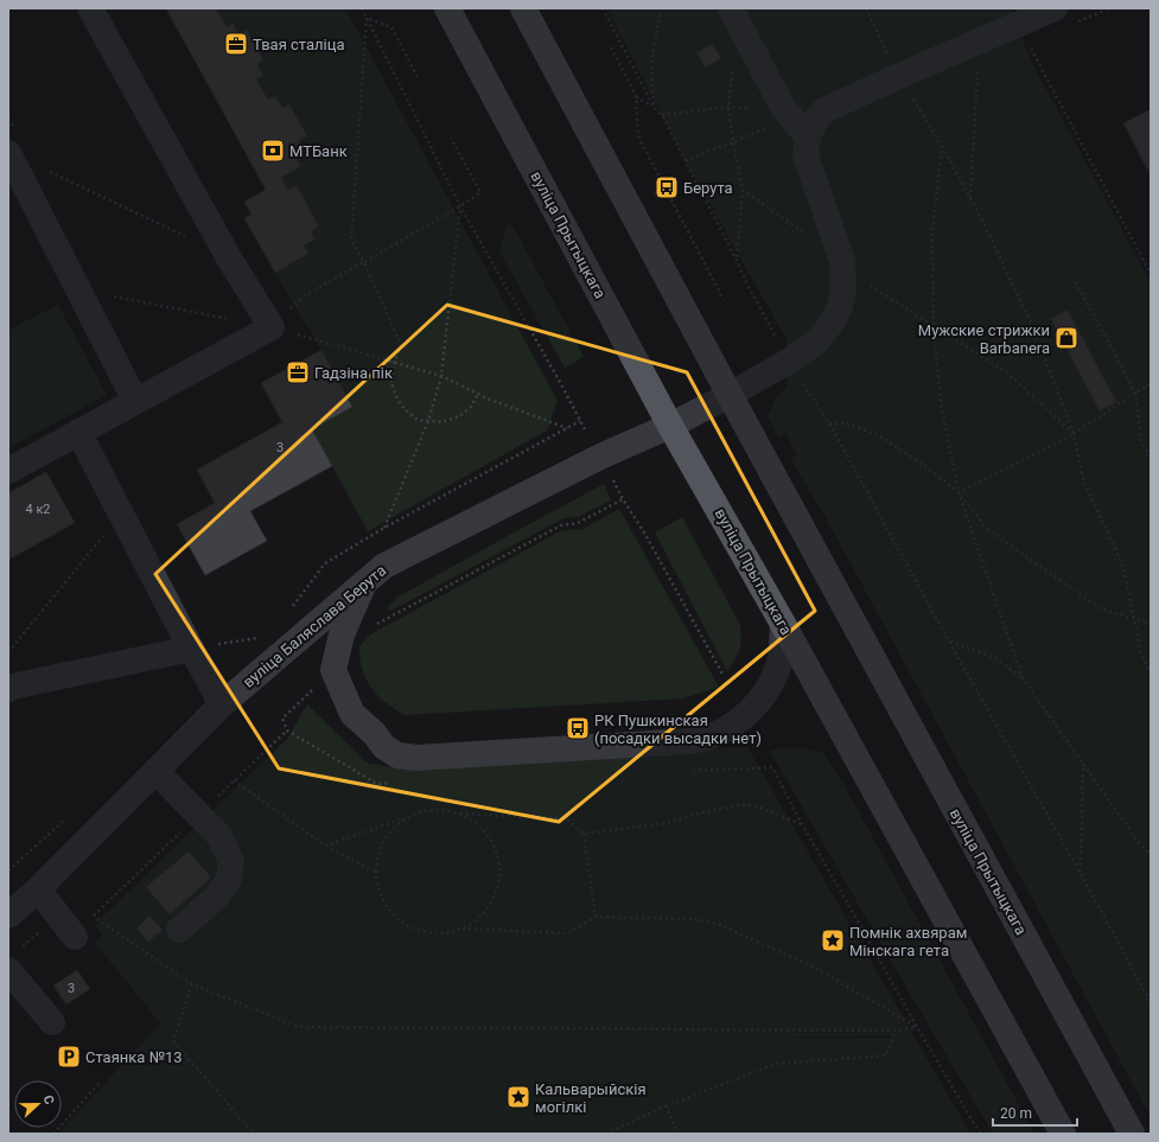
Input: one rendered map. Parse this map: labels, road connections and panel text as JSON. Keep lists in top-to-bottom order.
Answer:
{
  "streets": {
    "main road": ["вуліца Прытыцкага"],
    "street": ["вуліца Баляслава Берута"]
  },
  "crossings": [
    ["вуліца Прытыцкага", "вуліца Баляслава Берута"]
  ],
  "places": {
    "office": ["Твая сталіца", "Гадзіна пік"],
    "bank": ["МТБанк"],
    "bus stop": ["Берута", "РК Пушкинская (посадки высадки нет)"],
    "shop": ["Мужские стрижки Barbanera"],
    "place": ["Помнік ахвярам Мінскага гета", "Кальварыйскія могілкі"],
    "parking": ["Стаянка №13"]
  },
  "house_numbers": ["3", "4 к2", "3"],
  "scale_bar": "20 m",
  "north": "right"
}
